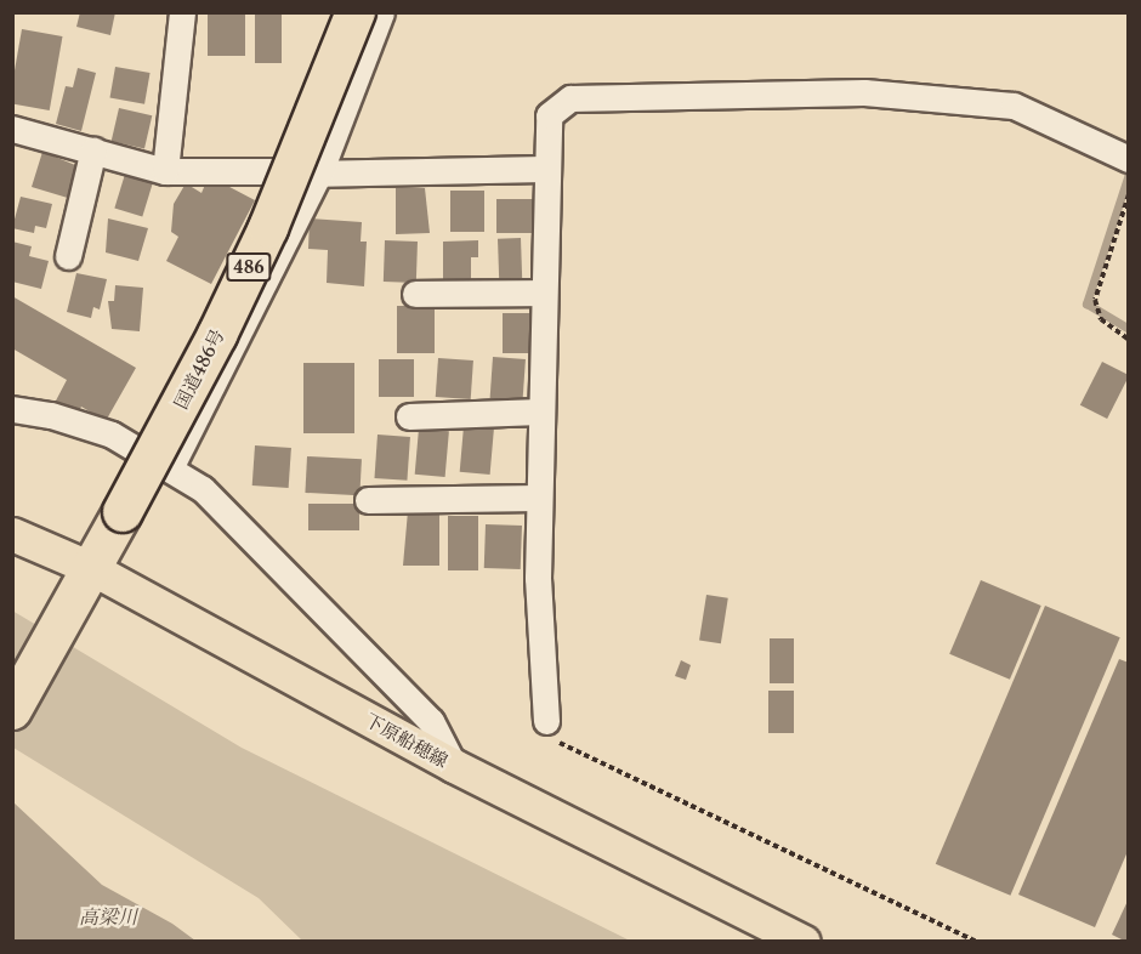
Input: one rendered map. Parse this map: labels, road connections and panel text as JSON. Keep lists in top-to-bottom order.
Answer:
{
  "streets": {
    "highway": ["486", "国道486号"],
    "main road": ["下原船穂線"]
  },
  "crossings": [
    ["国道486号", "下原船穂線"]
  ],
  "water": ["高梁川"]
}
